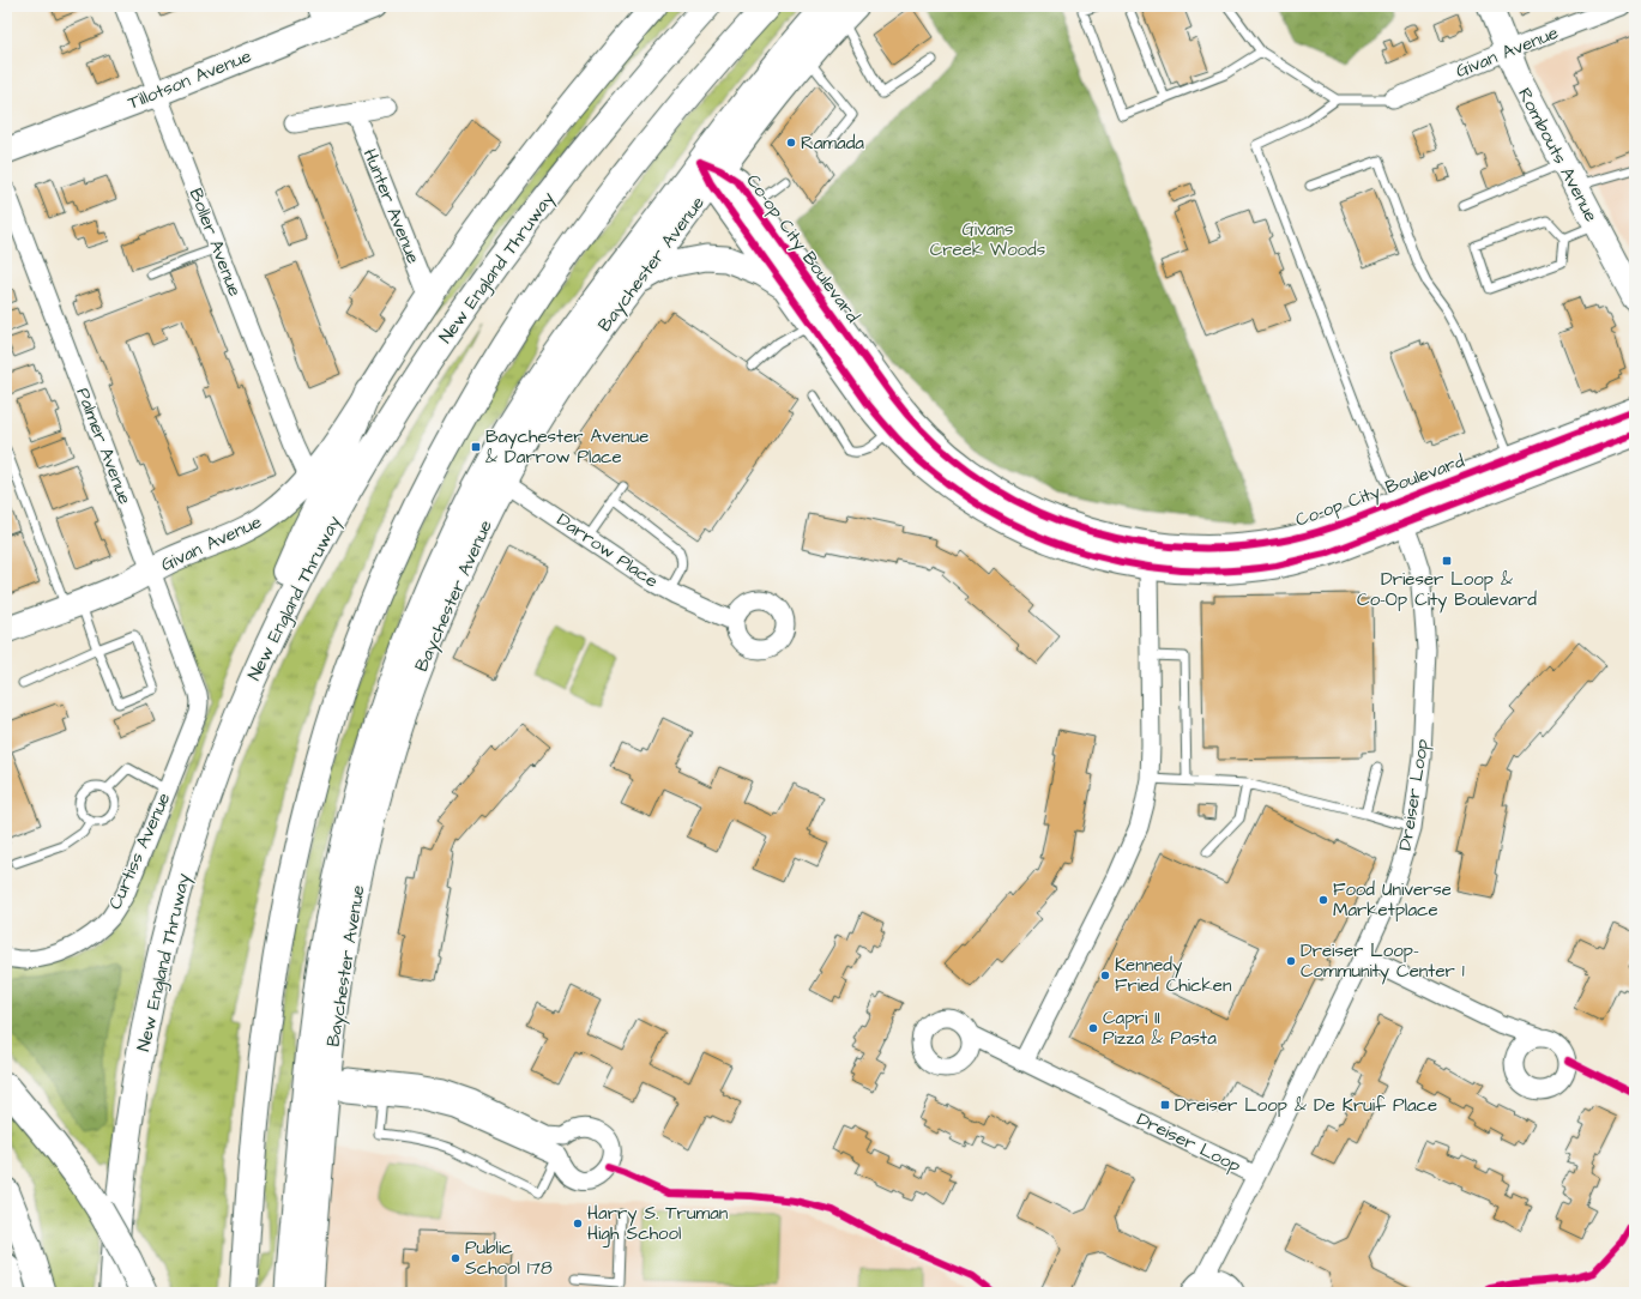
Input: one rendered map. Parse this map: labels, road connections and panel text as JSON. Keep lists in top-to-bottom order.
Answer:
{
  "streets": {
    "highway": ["New England Thruway"],
    "main road": [
      "Givan Avenue",
      "Tillotson Avenue",
      "Rombouts Avenue",
      "Co-op City Boulevard",
      "Baychester Avenue"
    ],
    "street": [
      "Hunter Avenue",
      "Boller Avenue",
      "Palmer Avenue",
      "Darrow Place",
      "Dreiser Loop",
      "Curtiss Avenue"
    ]
  },
  "crossings": [
    ["Givan Avenue", "Rombouts Avenue"],
    ["Givan Avenue", "Boller Avenue"],
    ["Givan Avenue", "New England Thruway"],
    ["Givan Avenue", "Palmer Avenue"],
    ["Tillotson Avenue", "Boller Avenue"],
    ["Hunter Avenue", "New England Thruway"],
    ["Co-op City Boulevard", "Baychester Avenue"],
    ["Co-op City Boulevard", "Dreiser Loop"],
    ["Baychester Avenue", "Darrow Place"],
    ["Palmer Avenue", "Curtiss Avenue"]
  ],
  "parks": ["Givans Creek Woods"],
  "places": {
    "other": [
      "Ramada",
      "Food Universe Marketplace",
      "Dreiser Loop- Community Center 1",
      "Kennedy Fried Chicken",
      "Capri II Pizza & Pasta",
      "Harry S. Truman High School",
      "Public School 178"
    ],
    "transit": ["Baychester Avenue & Darrow Place", "Drieser Loop & Co-Op City Boulevard", "Dreiser Loop & De Kruif Place"]
  }
}
